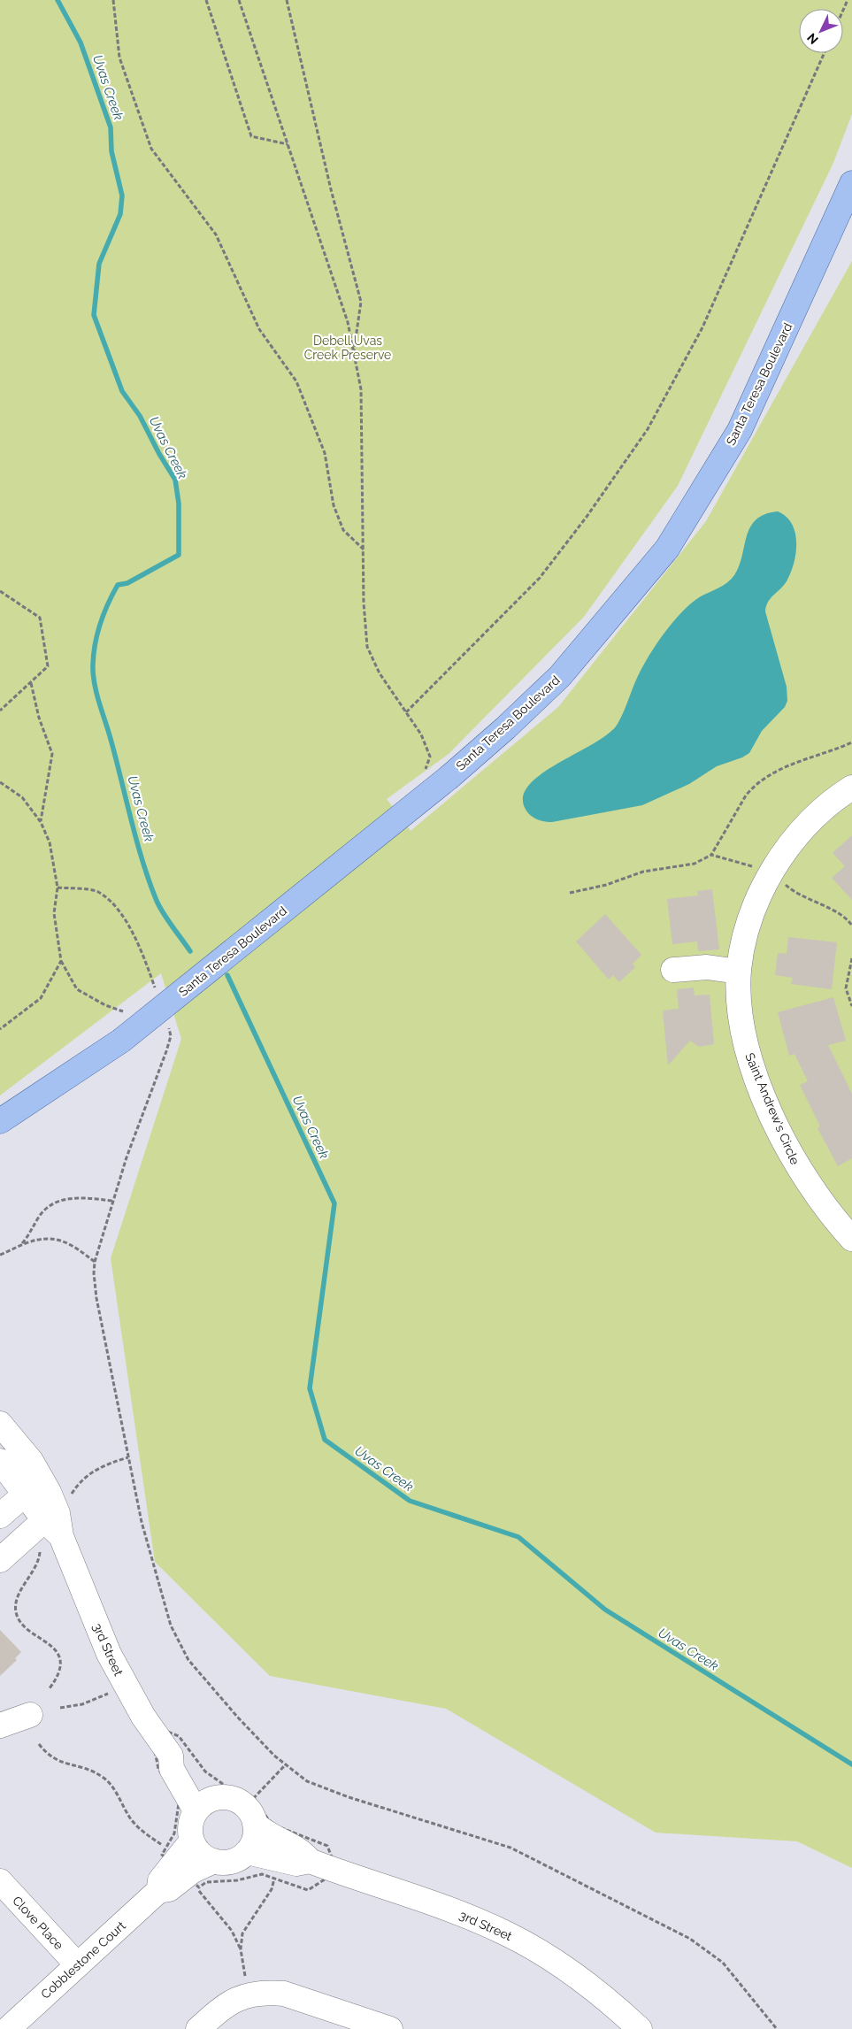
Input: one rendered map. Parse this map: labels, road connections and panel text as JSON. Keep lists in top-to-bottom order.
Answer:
{
  "streets": {
    "main road": ["Santa Teresa Boulevard"],
    "street": [
      "Saint Andrew's Circle",
      "3rd Street",
      "Clove Place",
      "Cobblestone Court"
    ]
  },
  "crossings": [
    ["3rd Street", "Cobblestone Court"],
    ["Clove Place", "Cobblestone Court"]
  ],
  "water": ["Uvas Creek"],
  "parks": ["Debell Uvas Creek Preserve"],
  "north": "bottom left"
}
